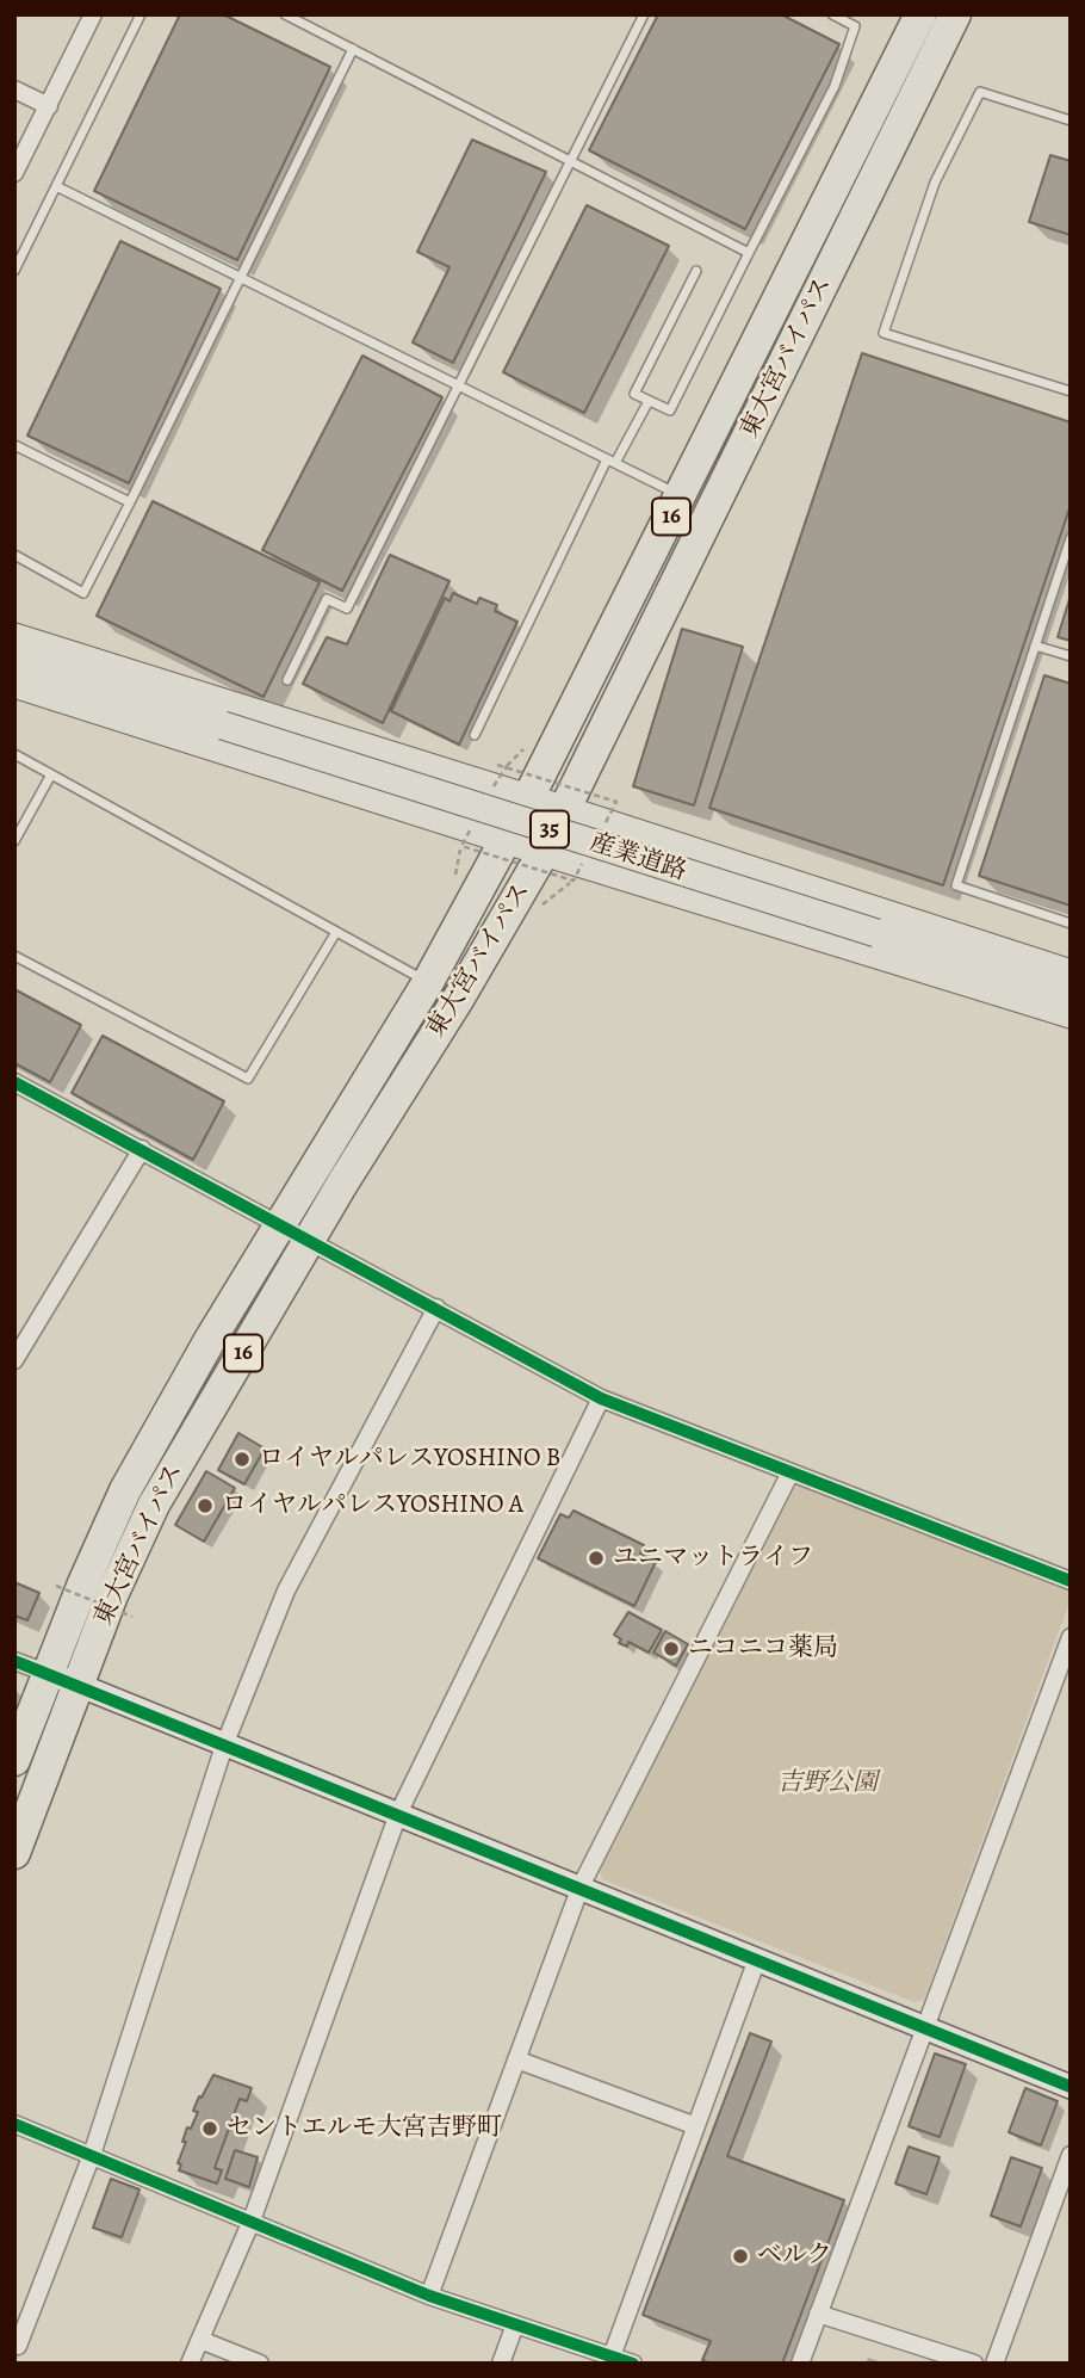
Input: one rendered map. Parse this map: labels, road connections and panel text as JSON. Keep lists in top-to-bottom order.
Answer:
{
  "streets": {
    "highway": ["東大宮バイパス", "16"],
    "main road": ["35", "産業道路"]
  },
  "crossings": [
    ["東大宮バイパス", "35"]
  ],
  "parks": ["吉野公園"],
  "places": [
    "ロイヤルパレスYOSHINO B",
    "ロイヤルパレスYOSHINO A",
    "ユニマットライフ",
    "ニコニコ薬局",
    "セントエルモ大宮吉野町",
    "ベルク"
  ]
}
